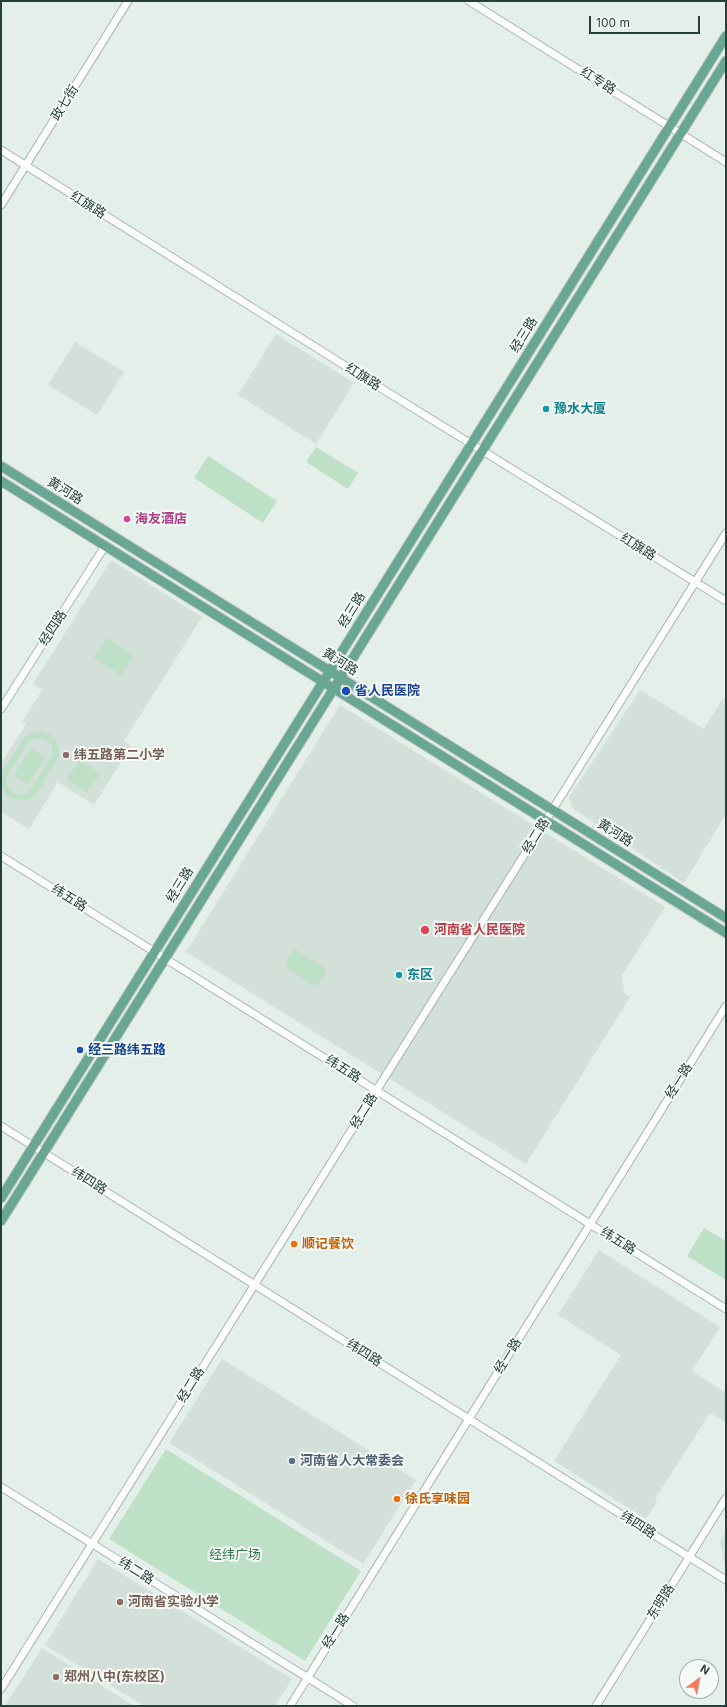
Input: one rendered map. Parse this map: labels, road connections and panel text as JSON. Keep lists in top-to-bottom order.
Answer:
{
  "streets": {
    "main road": ["经三路", "黄河路"],
    "street": [
      "红专路",
      "政七街",
      "红旗路",
      "经四路",
      "经二路",
      "纬五路",
      "经一路",
      "纬四路",
      "纬二路",
      "东明路"
    ]
  },
  "crossings": [
    ["红专路", "经三路"],
    ["政七街", "红旗路"],
    ["红旗路", "经三路"],
    ["红旗路", "经二路"],
    ["经三路", "黄河路"],
    ["经三路", "纬五路"],
    ["经三路", "纬四路"],
    ["黄河路", "经四路"],
    ["黄河路", "经二路"],
    ["经二路", "纬五路"],
    ["经二路", "纬四路"],
    ["经二路", "纬二路"],
    ["纬五路", "经一路"],
    ["经一路", "纬四路"],
    ["经一路", "纬二路"],
    ["纬四路", "东明路"]
  ],
  "parks": ["经纬广场"],
  "places": [
    "豫水大厦",
    "海友酒店",
    "省人民医院",
    "纬五路第二小学",
    "河南省人民医院",
    "东区",
    "经三路纬五路",
    "顺记餐饮",
    "河南省人大常委会",
    "徐氏享味园",
    "河南省实验小学",
    "郑州八中(东校区)"
  ],
  "scale_bar": "100 m",
  "north": "top right"
}
